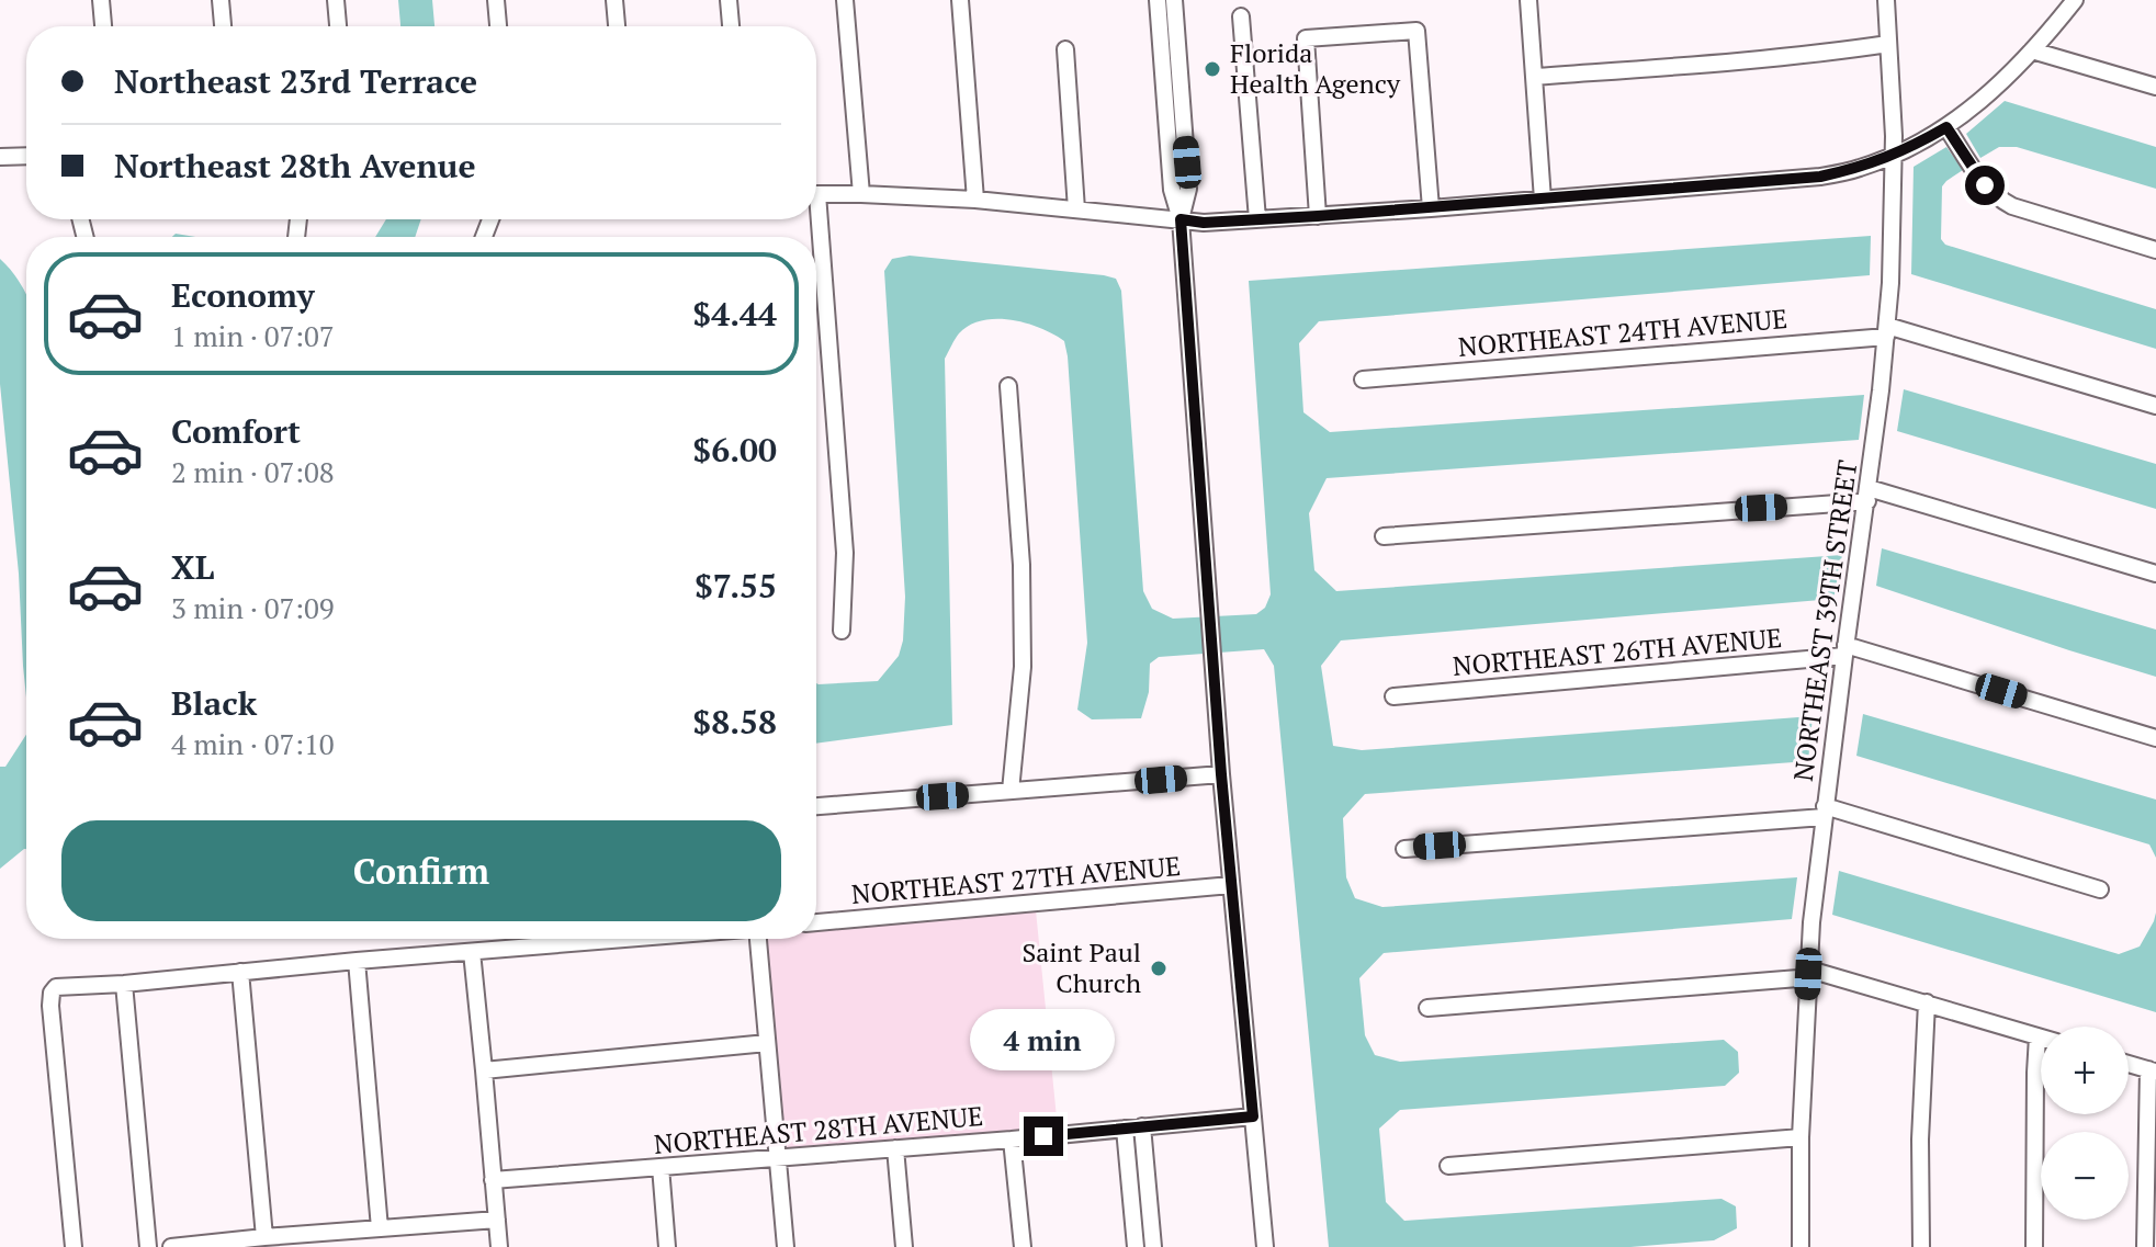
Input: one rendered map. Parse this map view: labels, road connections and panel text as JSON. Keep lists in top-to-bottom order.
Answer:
{
  "streets": {
    "street": [
      "NORTHEAST 24TH AVENUE",
      "NORTHEAST 39TH STREET",
      "NORTHEAST 26TH AVENUE",
      "NORTHEAST 27TH AVENUE",
      "NORTHEAST 28TH AVENUE"
    ]
  },
  "crossings": [
    ["NORTHEAST 24TH AVENUE", "NORTHEAST 39TH STREET"],
    ["NORTHEAST 39TH STREET", "NORTHEAST 26TH AVENUE"]
  ],
  "places": ["Florida Health Agency", "Saint Paul Church"],
  "page": {
    "banner": ["Northeast 23rd Terrace", "Northeast 28th Avenue"],
    "list": [
      {
        "name": "Economy",
        "note": "1 min · 07:07",
        "value": "$4.44"
      },
      {
        "name": "Comfort",
        "note": "2 min · 07:08",
        "value": "$6.00"
      },
      {
        "name": "XL",
        "note": "3 min · 07:09",
        "value": "$7.55"
      },
      {
        "name": "Black",
        "note": "4 min · 07:10",
        "value": "$8.58"
      }
    ],
    "buttons": "Confirm",
    "bubble": "4 min",
    "map_buttons": ["+", "−"]
  }
}
